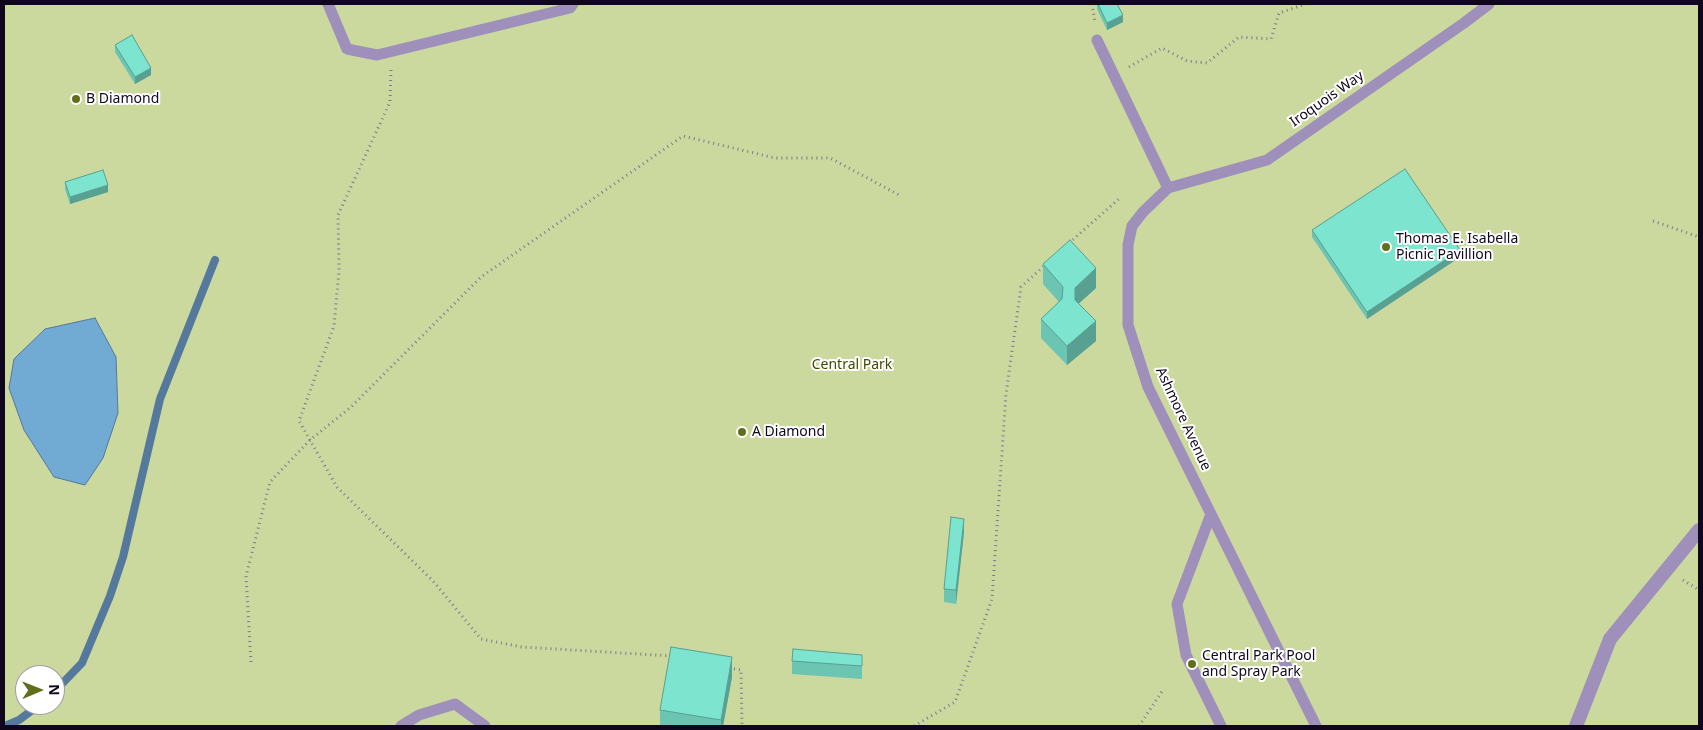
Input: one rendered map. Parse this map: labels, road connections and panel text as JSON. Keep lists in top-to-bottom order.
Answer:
{
  "streets": {
    "lane": ["Iroquois Way", "Ashmore Avenue"]
  },
  "crossings": [
    ["Iroquois Way", "Ashmore Avenue"]
  ],
  "parks": ["Central Park"],
  "places": [
    "B Diamond",
    "Thomas E. Isabella Picnic Pavillion",
    "A Diamond",
    "Central Park Pool and Spray Park"
  ],
  "north": "right"
}
